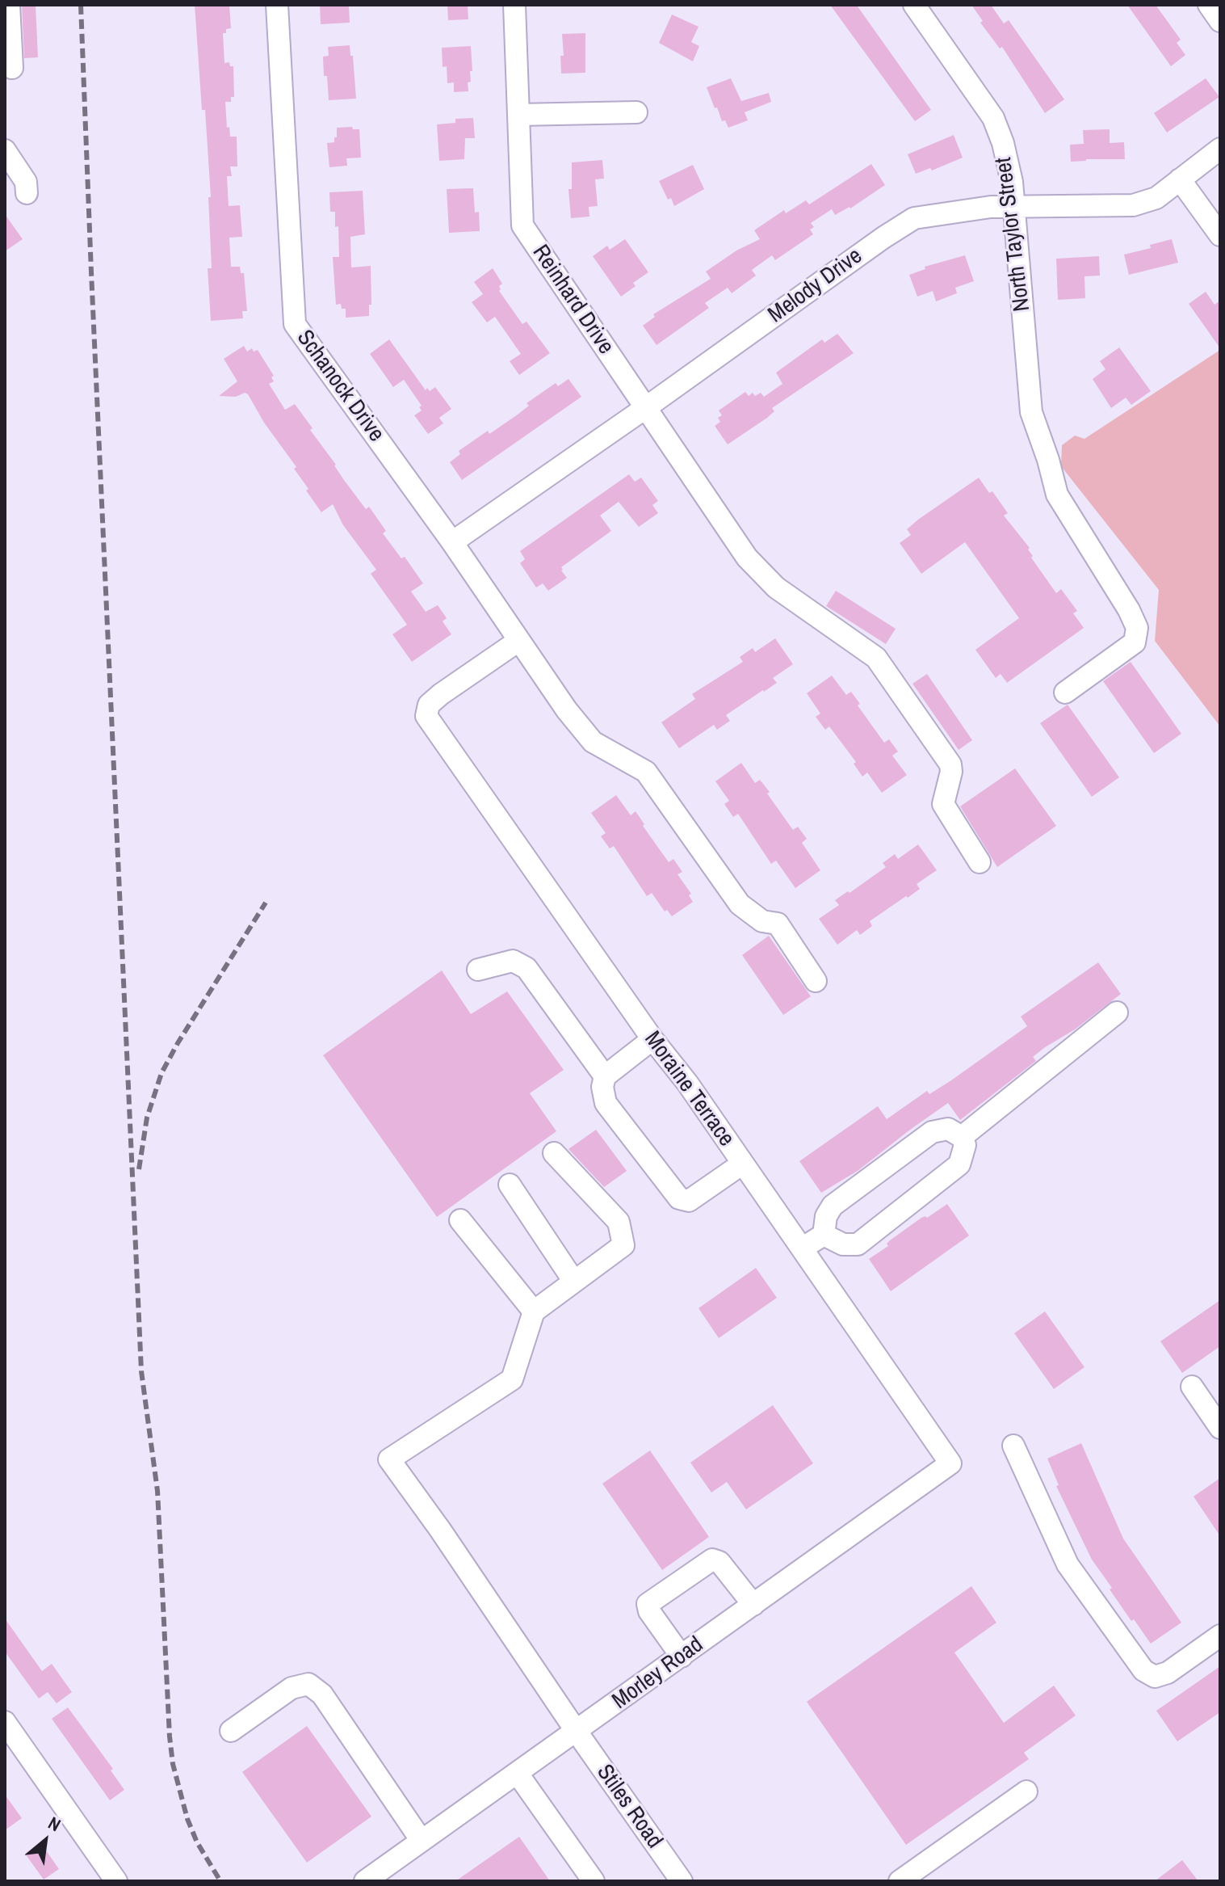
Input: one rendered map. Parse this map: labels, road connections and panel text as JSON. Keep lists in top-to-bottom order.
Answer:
{
  "streets": {
    "street": [
      "North Taylor Street",
      "Melody Drive",
      "Reinhard Drive",
      "Schanock Drive",
      "Moraine Terrace",
      "Morley Road",
      "Stiles Road"
    ]
  },
  "crossings": [
    ["North Taylor Street", "Melody Drive"],
    ["Melody Drive", "Reinhard Drive"],
    ["Melody Drive", "Schanock Drive"],
    ["Schanock Drive", "Moraine Terrace"],
    ["Moraine Terrace", "Morley Road"],
    ["Morley Road", "Stiles Road"]
  ],
  "north": "top right"
}
